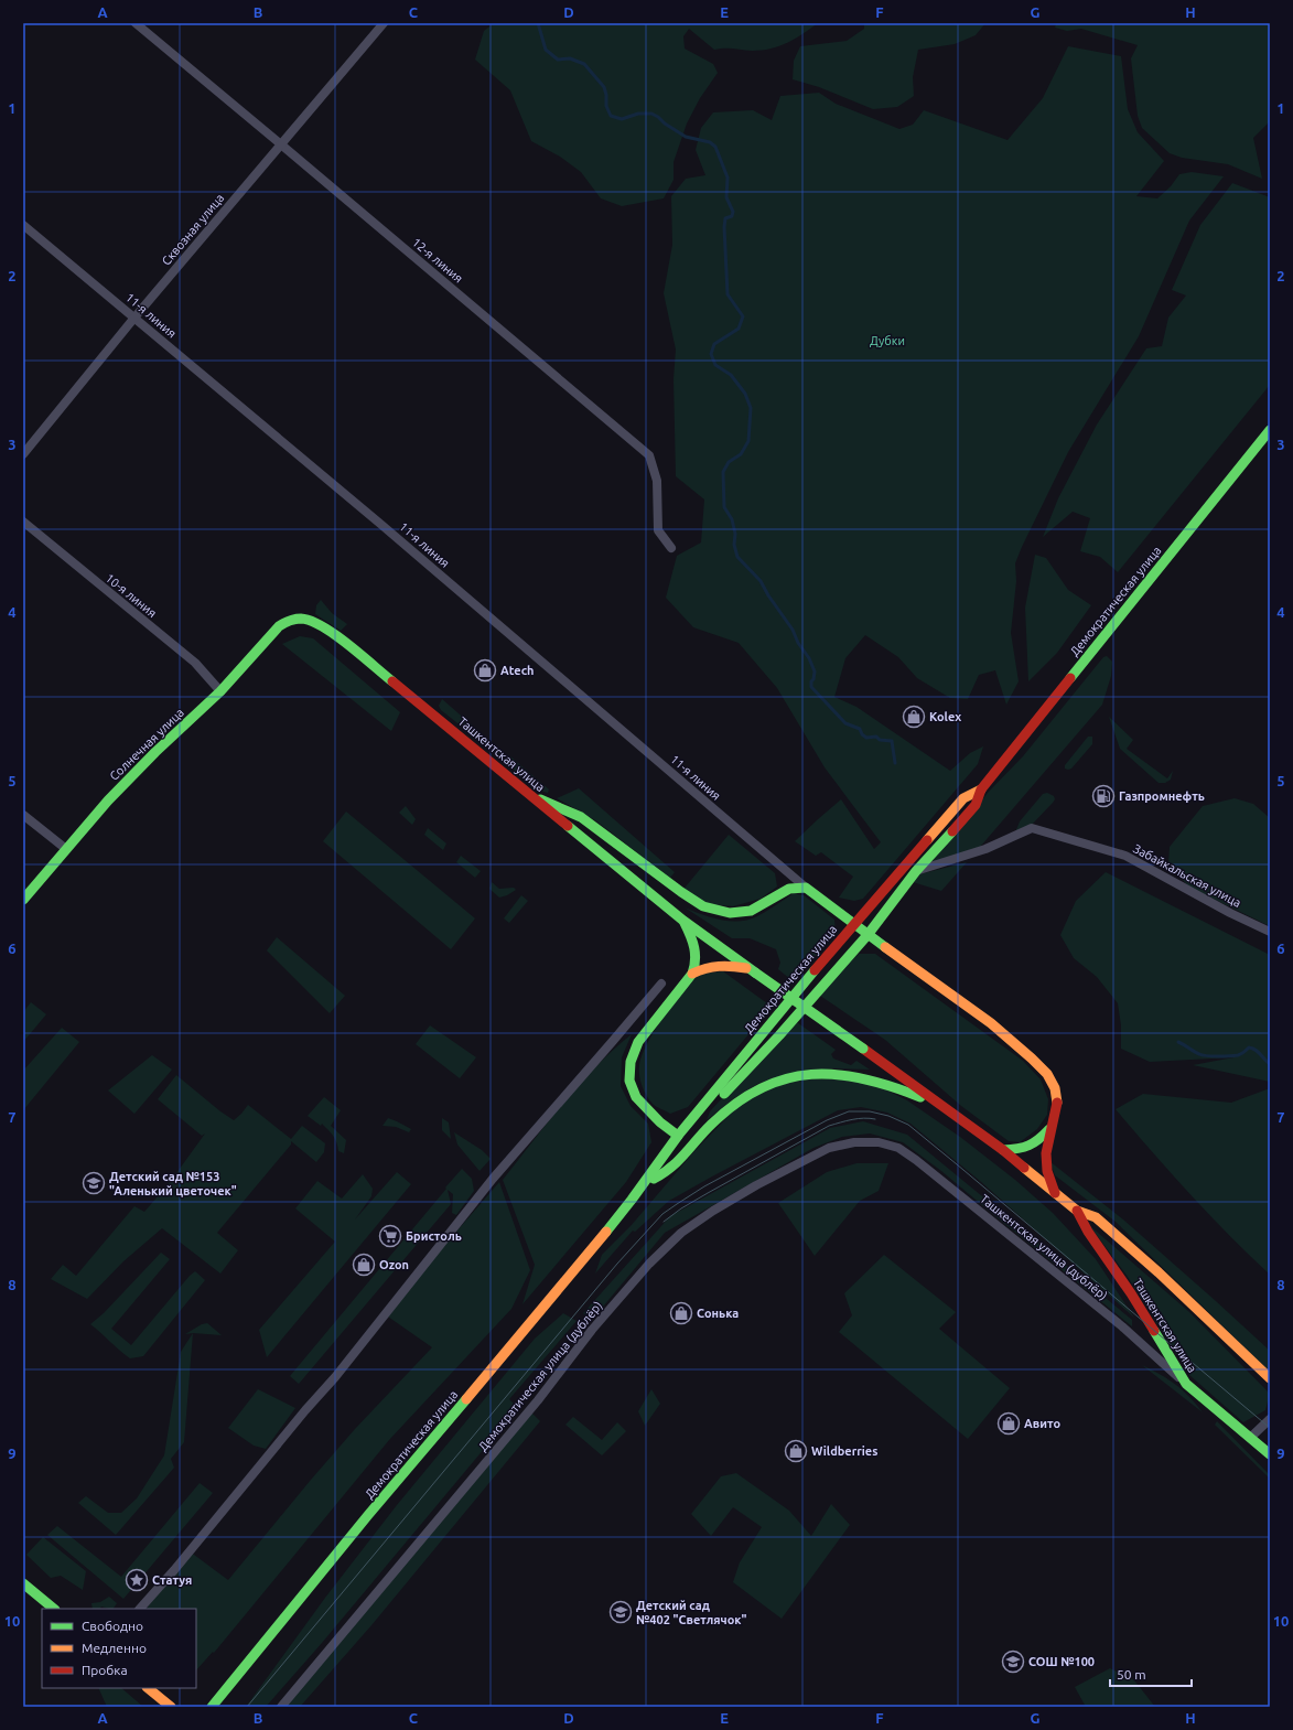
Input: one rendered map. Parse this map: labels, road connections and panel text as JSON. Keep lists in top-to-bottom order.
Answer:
{
  "streets": {
    "main road": ["Демократическая улица", "Солнечная улица", "Ташкентская улица"],
    "street": [
      "Сквозная улица",
      "12-я линия",
      "11-я линия",
      "10-я линия",
      "Забайкальская улица",
      "Ташкентская улица (дублёр)",
      "Демократическая улица (дублёр)"
    ]
  },
  "crossings": [
    ["Сквозная улица", "12-я линия"],
    ["Сквозная улица", "11-я линия"],
    ["10-я линия", "Солнечная улица"],
    ["Демократическая улица", "Забайкальская улица"],
    ["Солнечная улица", "Ташкентская улица"],
    ["Ташкентская улица", "Ташкентская улица (дублёр)"],
    ["Ташкентская улица (дублёр)", "Демократическая улица (дублёр)"]
  ],
  "parks": ["Дубки"],
  "places": {
    "shop": [
      "Atech",
      "Kolex",
      "Ozon",
      "Сонька",
      "Авито",
      "Wildberries"
    ],
    "fuel station": ["Газпромнефть"],
    "school or university": ["Детский сад №153 \"Аленький цветочек\"", "Детский сад №402 \"Светлячок\"", "СОШ №100"],
    "supermarket": ["Бристоль"],
    "place": ["Статуя"]
  },
  "legend": ["Свободно", "Медленно", "Пробка"],
  "scale_bar": "50 m",
  "grid": {
    "columns": [
      "A",
      "B",
      "C",
      "D",
      "E",
      "F",
      "G",
      "H"
    ],
    "rows": [
      "1",
      "2",
      "3",
      "4",
      "5",
      "6",
      "7",
      "8",
      "9",
      "10"
    ]
  }
}
